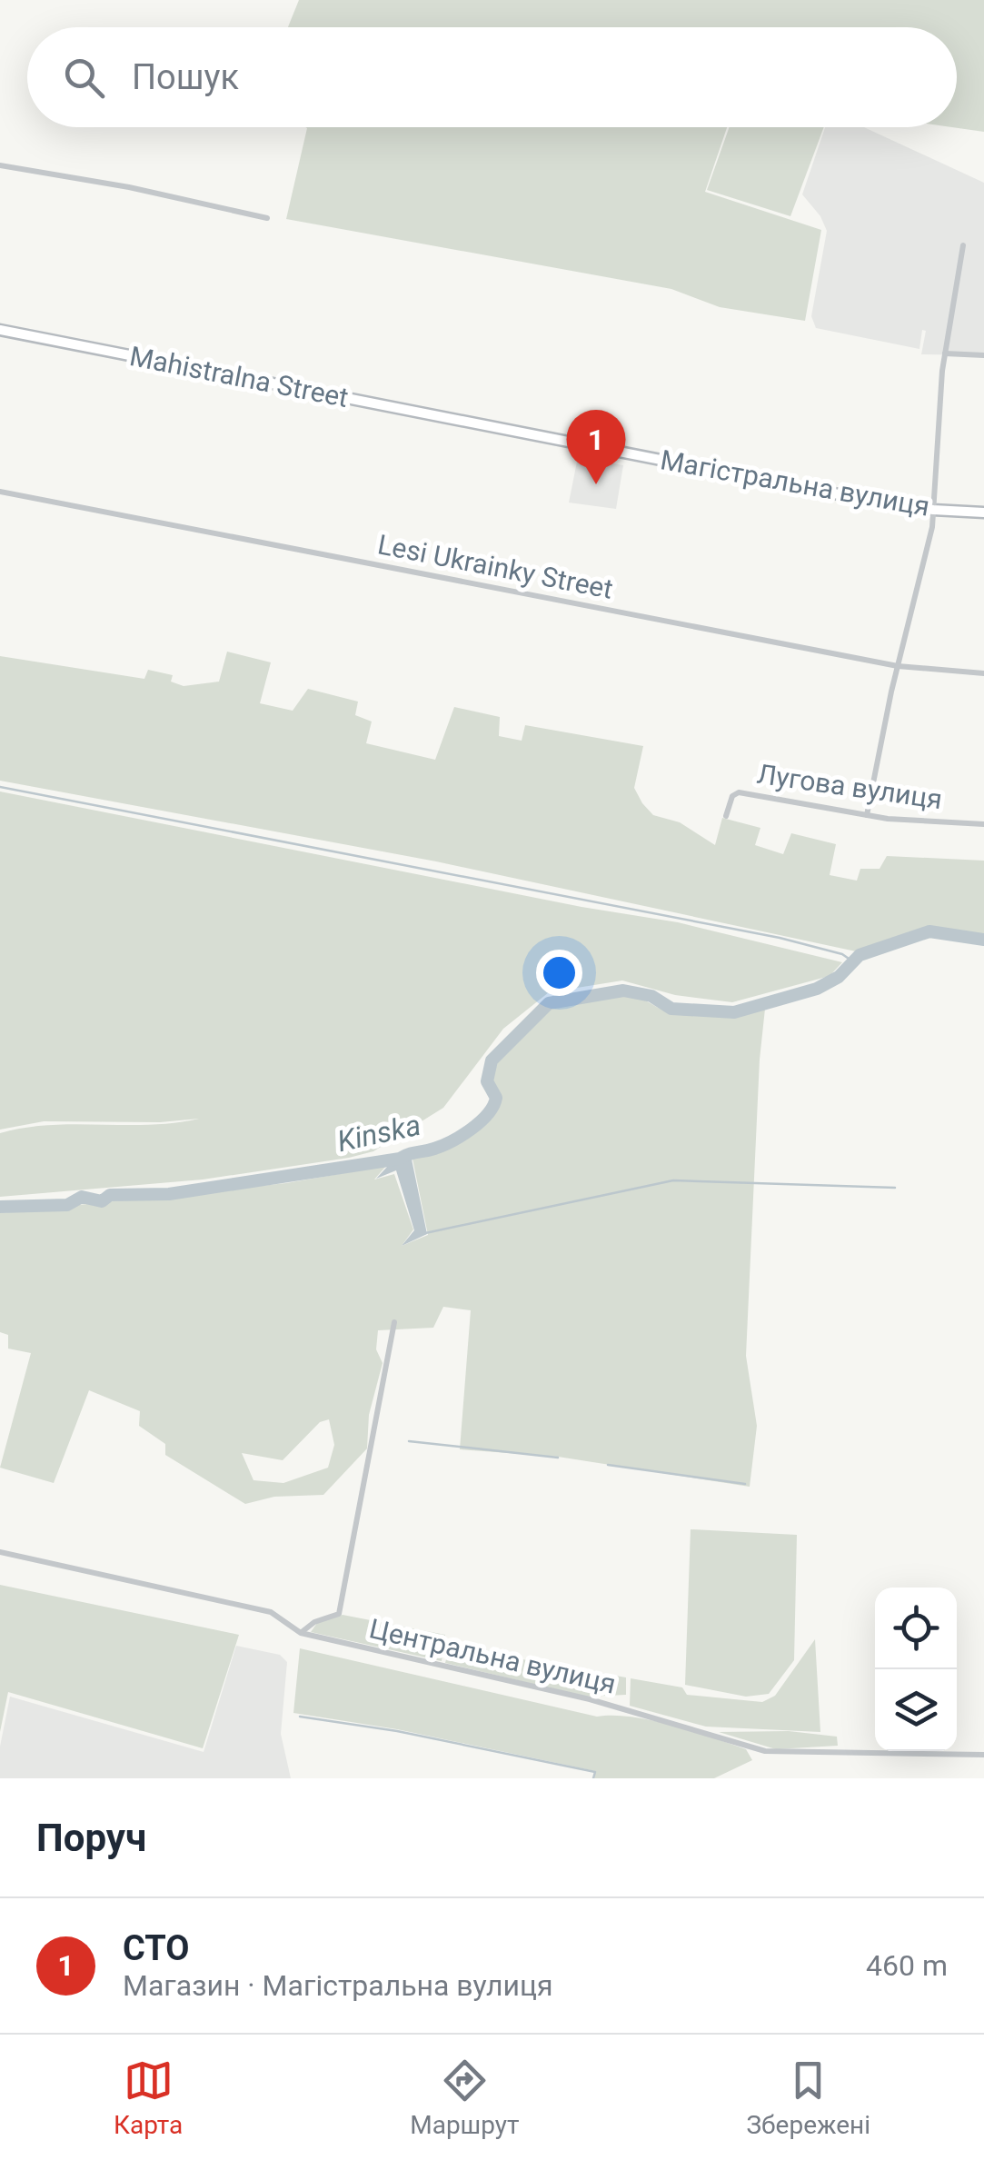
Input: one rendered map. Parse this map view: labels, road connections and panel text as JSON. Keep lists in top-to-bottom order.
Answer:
{
  "streets": {
    "main road": ["Mahistralna Street", "Магістральна вулиця"],
    "street": ["Lesi Ukrainky Street", "Лугова вулиця", "Центральна вулиця"]
  },
  "crossings": [
    ["Mahistralna Street", "Магістральна вулиця"]
  ],
  "water": ["Kinska"],
  "page": {
    "search": "Пошук",
    "pins": "1",
    "heading": "Поруч",
    "list": [
      {
        "mark": "1",
        "name": "СТО",
        "note": "Магазин · Магістральна вулиця",
        "value": "460 m"
      }
    ],
    "nav": ["Карта", "Маршрут", "Збережені"]
  }
}
